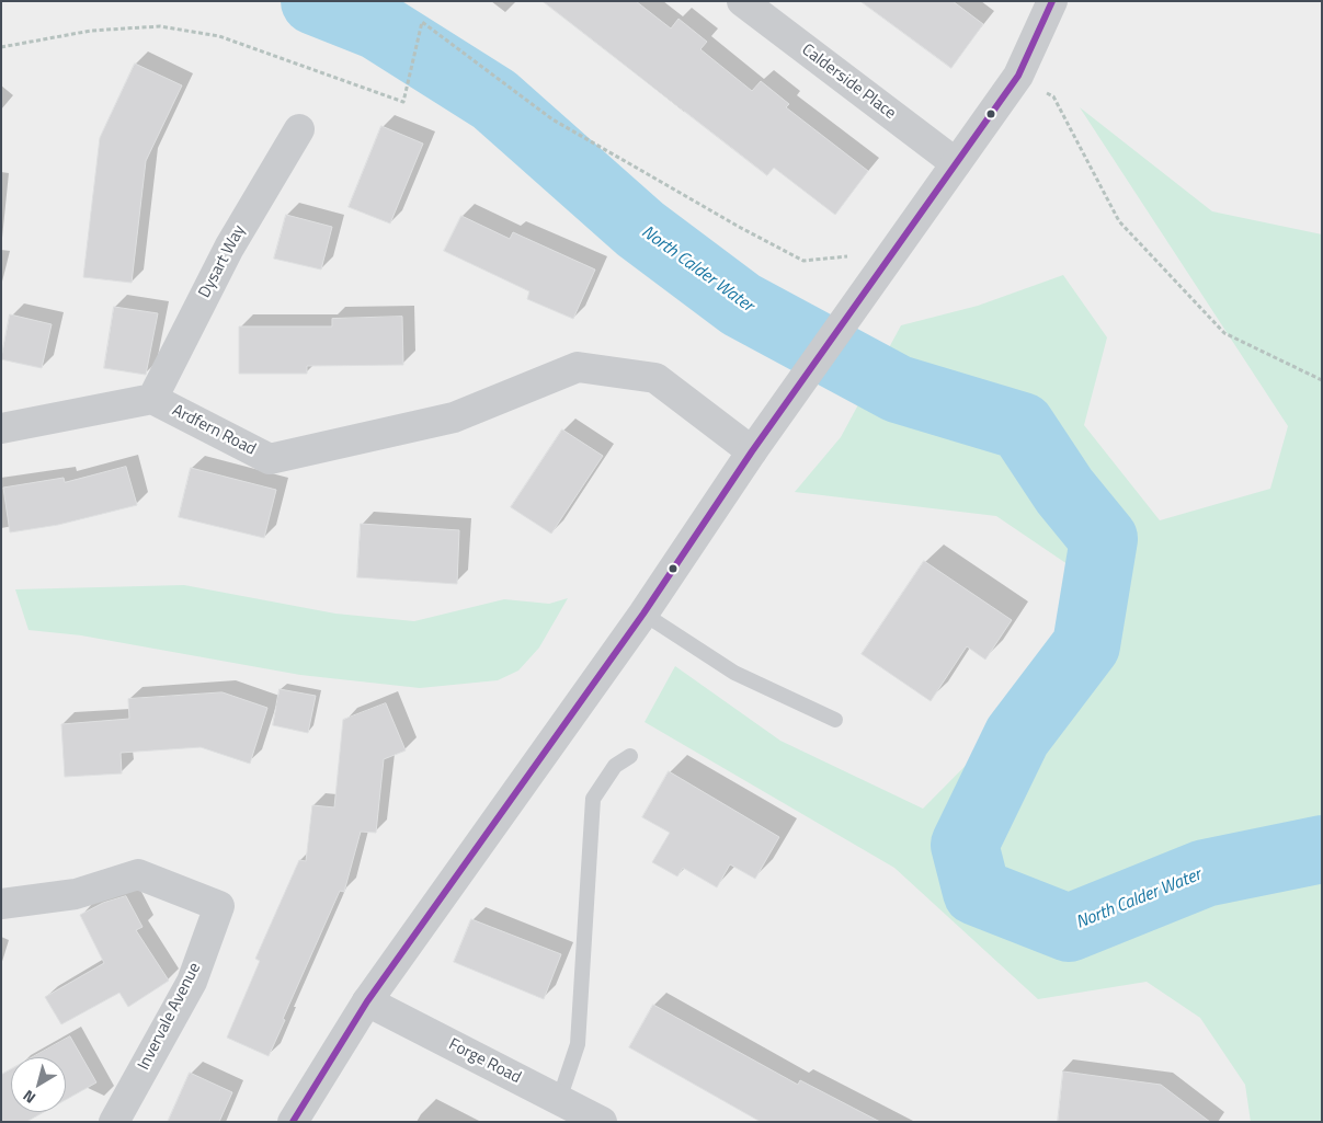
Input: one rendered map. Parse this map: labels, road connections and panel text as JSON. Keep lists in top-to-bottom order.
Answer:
{
  "streets": {
    "street": [
      "Calderside Place",
      "Dysart Way",
      "Ardfern Road",
      "Invervale Avenue",
      "Forge Road"
    ]
  },
  "crossings": [
    ["Dysart Way", "Ardfern Road"]
  ],
  "water": ["North Calder Water"],
  "north": "bottom left"
}
